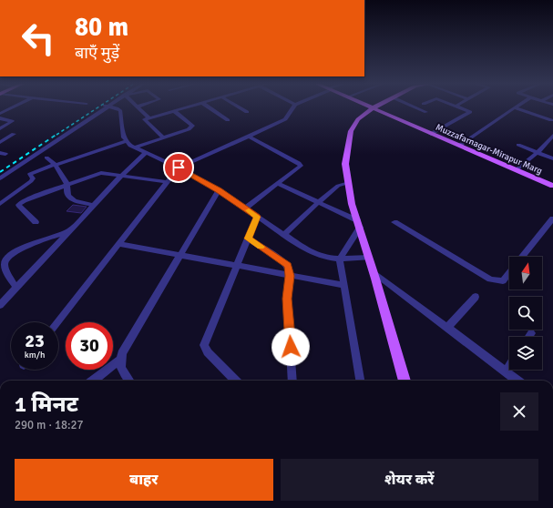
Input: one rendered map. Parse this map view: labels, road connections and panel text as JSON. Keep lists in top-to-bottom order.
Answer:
{
  "streets": {
    "main road": ["Muzzafarnagar-Mirapur Marg"]
  },
  "north": "top",
  "page": {
    "turn": ["80 m", "बाएँ मुड़ें"],
    "speed": "23 km/h",
    "limit": "30",
    "heading": ["1 मिनट", "290 m · 18:27"],
    "buttons": ["बाहर", "शेयर करें"]
  }
}
